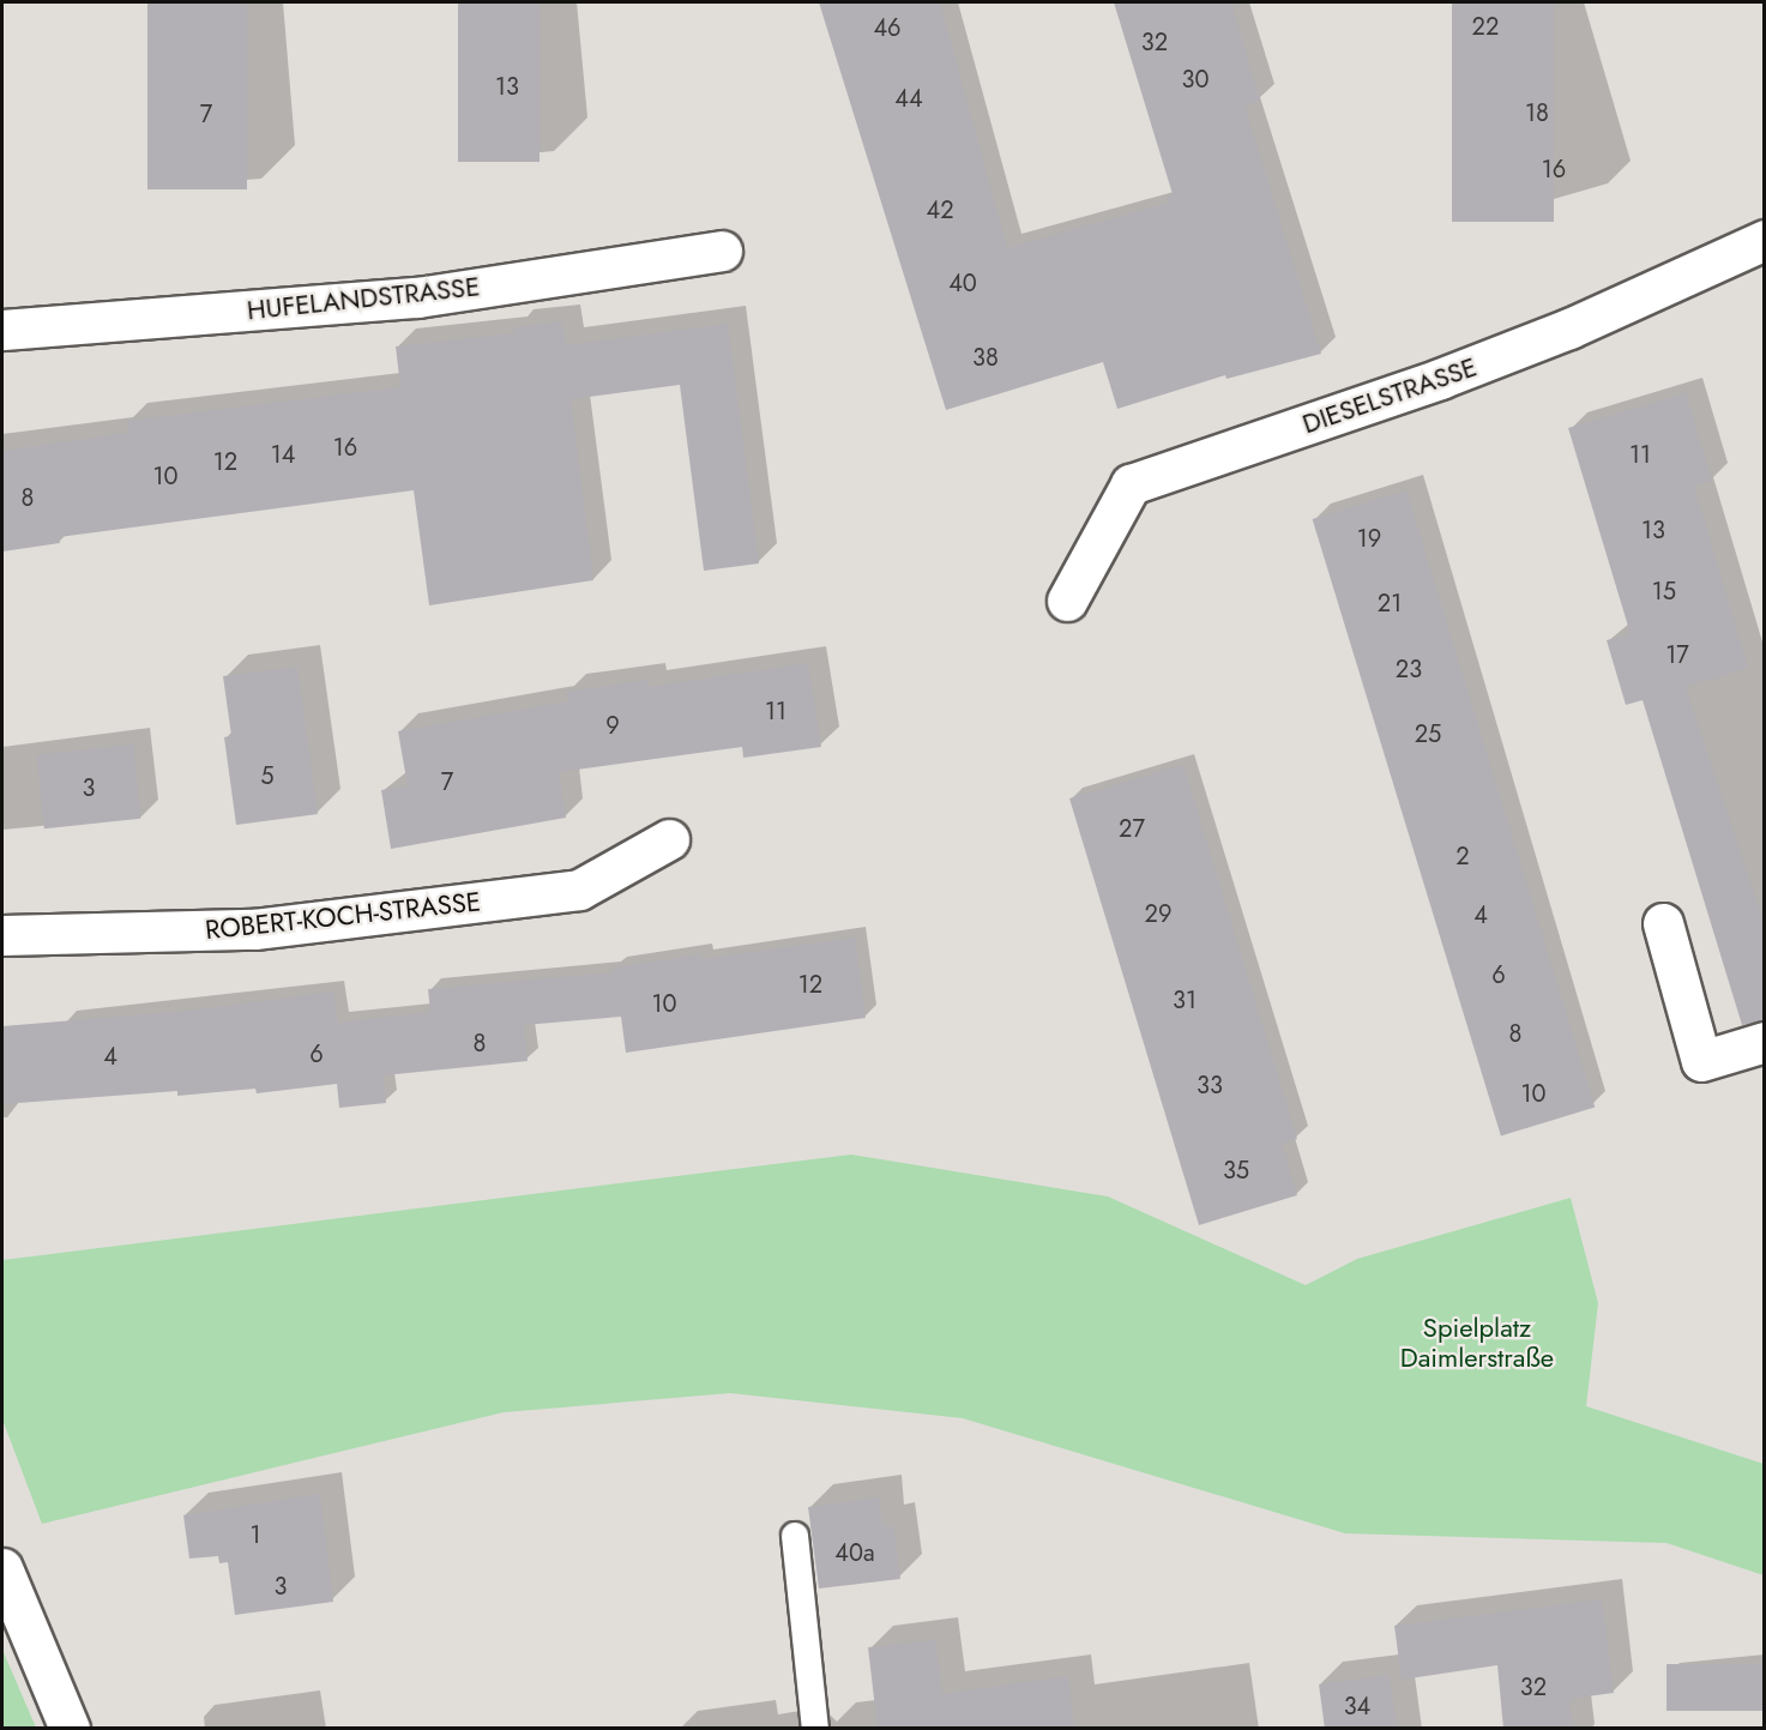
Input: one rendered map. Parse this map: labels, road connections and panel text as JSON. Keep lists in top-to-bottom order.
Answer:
{
  "streets": {
    "street": ["HUFELANDSTRASSE", "DIESELSTRASSE", "ROBERT-KOCH-STRASSE"]
  },
  "parks": ["Spielplatz Daimlerstraße"],
  "house_numbers": [
    "22",
    "46",
    "32",
    "30",
    "13",
    "44",
    "18",
    "7",
    "16",
    "42",
    "40",
    "38",
    "16",
    "14",
    "11",
    "12",
    "10",
    "8",
    "13",
    "19",
    "15",
    "21",
    "17",
    "23",
    "11",
    "9",
    "25",
    "5",
    "7",
    "3",
    "27",
    "2",
    "29",
    "4",
    "6",
    "12",
    "31",
    "10",
    "8",
    "8",
    "6",
    "4",
    "33",
    "10",
    "35",
    "1",
    "40a",
    "3",
    "32",
    "34"
  ]
}
